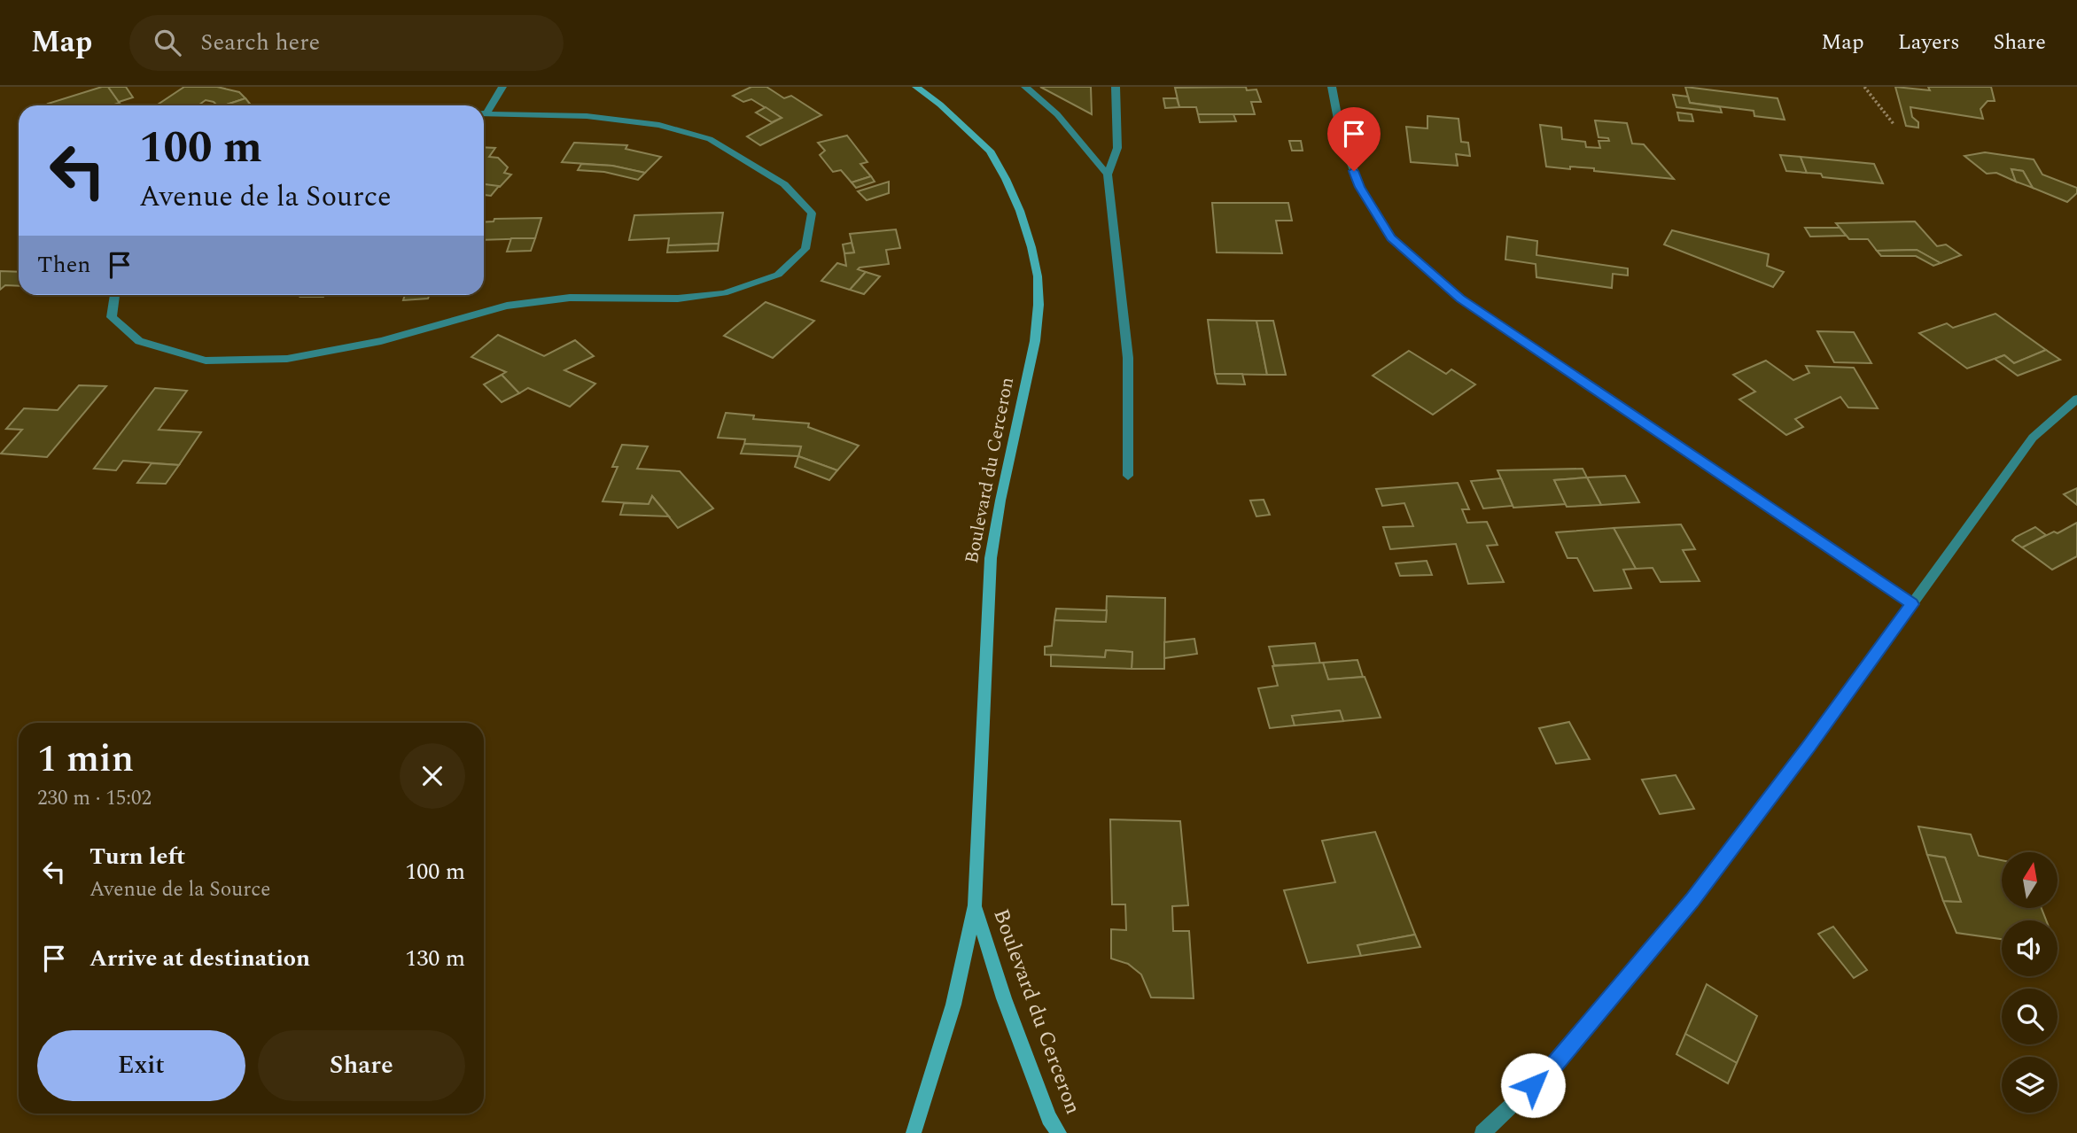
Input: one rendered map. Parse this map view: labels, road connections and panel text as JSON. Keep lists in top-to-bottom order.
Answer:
{
  "streets": {
    "main road": ["Boulevard du Cerceron"]
  },
  "north": "top",
  "page": {
    "header": "Map",
    "search": "Search here",
    "nav": ["Map", "Layers", "Share"],
    "turn": ["100 m", "Avenue de la Source"],
    "then": "Then",
    "heading": ["1 min", "230 m · 15:02"],
    "list": [
      {
        "name": "Turn left",
        "note": "Avenue de la Source",
        "value": "100 m"
      },
      {
        "name": "Arrive at destination",
        "value": "130 m"
      }
    ],
    "buttons": ["Exit", "Share"]
  }
}
